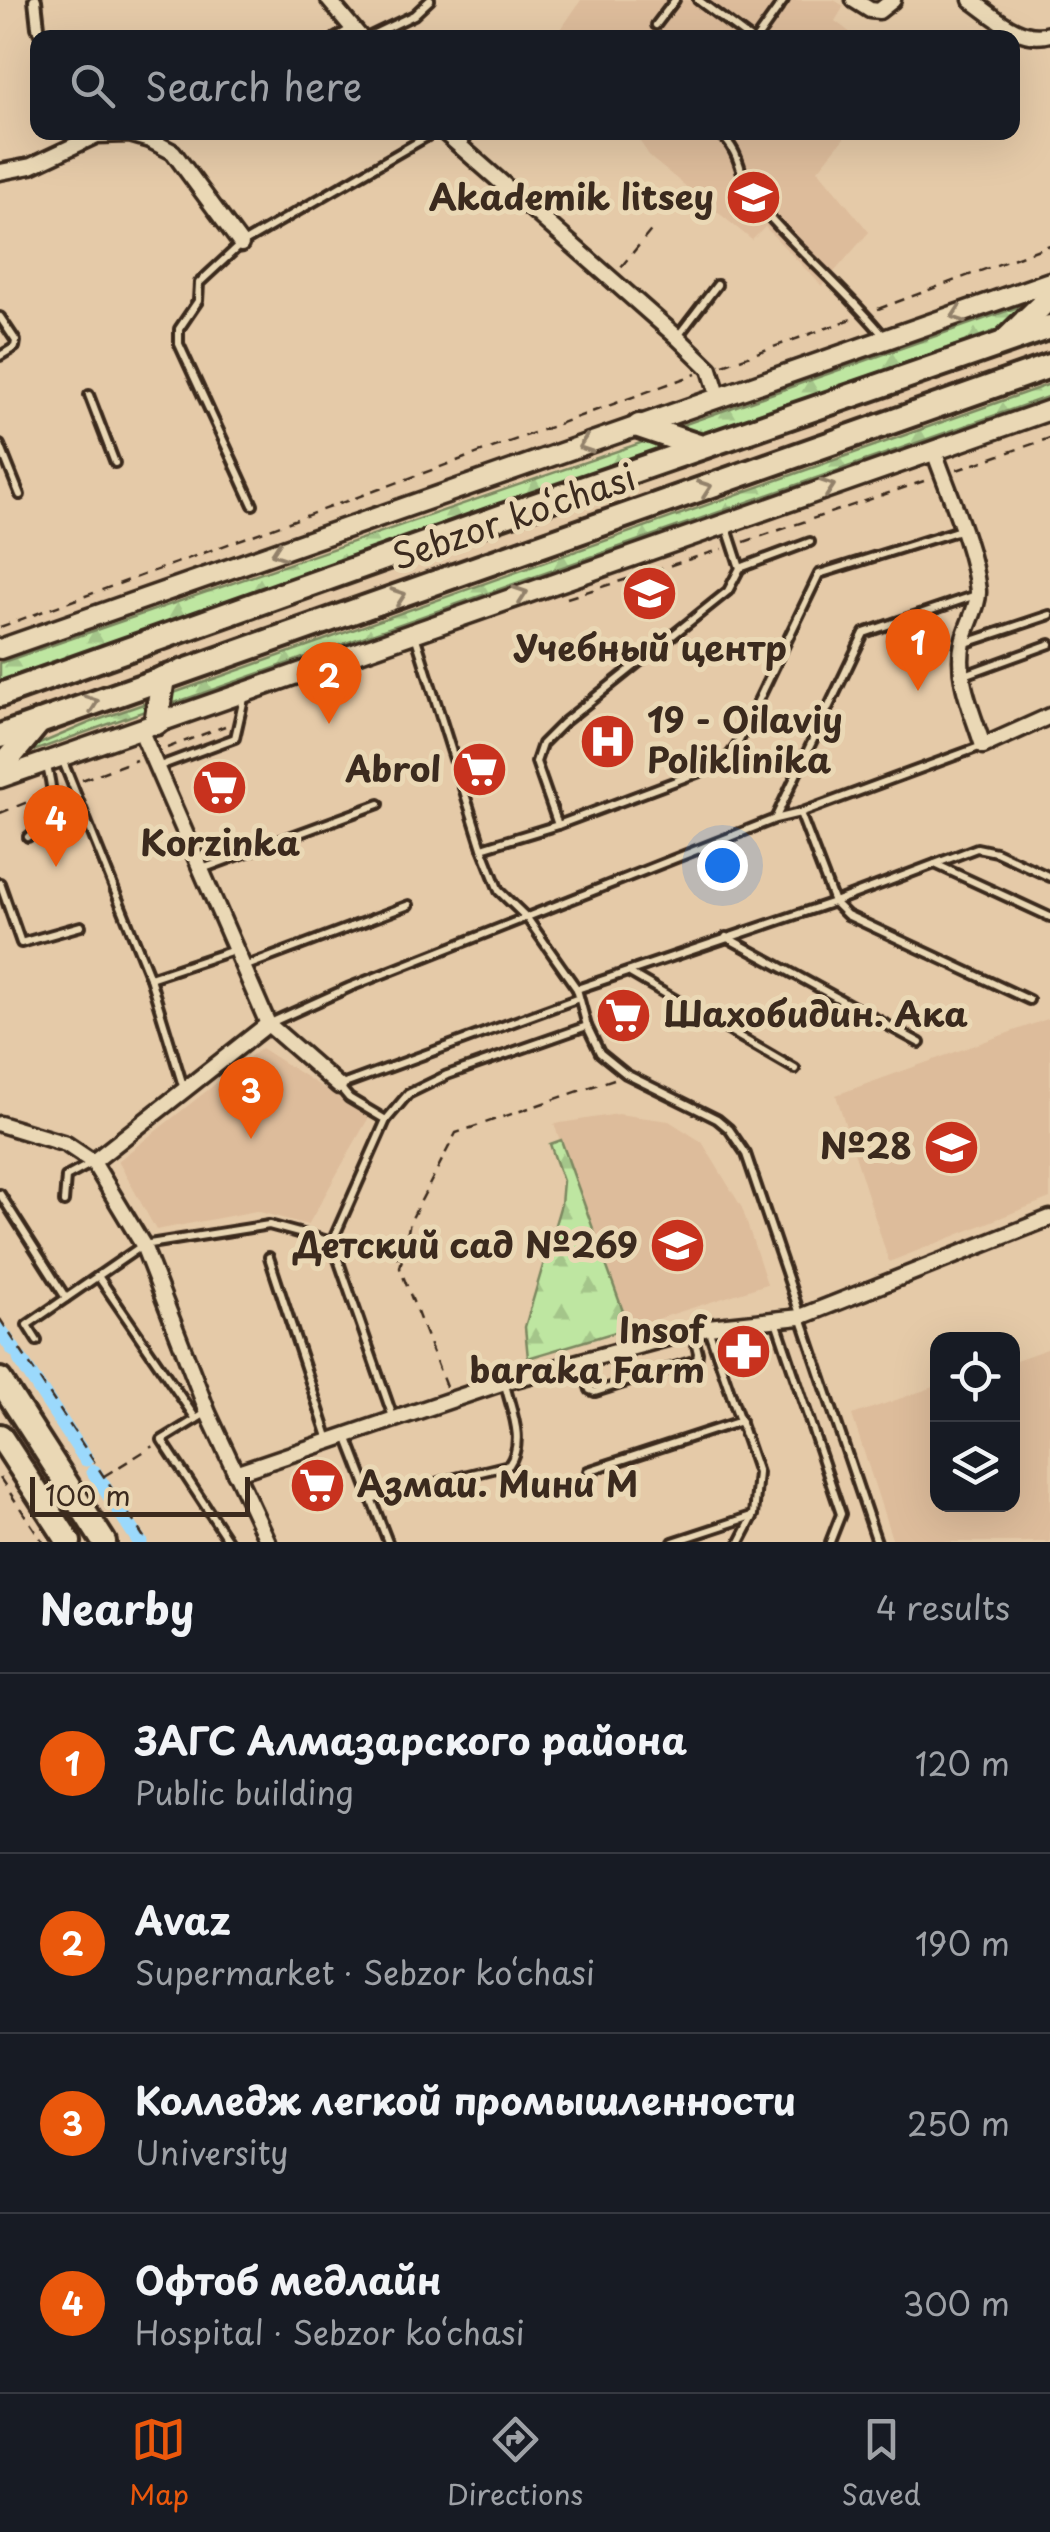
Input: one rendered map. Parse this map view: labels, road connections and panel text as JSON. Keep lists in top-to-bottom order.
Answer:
{
  "streets": {
    "main road": ["Sebzor ko‘chasi"]
  },
  "places": {
    "school or university": [
      "Akademik litsey",
      "Учебный центр",
      "№28",
      "Детский сад №269"
    ],
    "hospital": ["19 - Oilaviy Poliklinika"],
    "supermarket": [
      "Abrol",
      "Korzinka",
      "Шахобидин. Ака",
      "Азмаи. Мини М"
    ],
    "pharmacy": ["Insof baraka Farm"]
  },
  "scale_bar": "100 m",
  "page": {
    "search": "Search here",
    "pins": [
      "1",
      "2",
      "4",
      "3"
    ],
    "scale": "100 m",
    "heading": ["Nearby", "4 results"],
    "list": [
      {
        "mark": "1",
        "name": "ЗАГС Алмазарского района",
        "note": "Public building",
        "value": "120 m"
      },
      {
        "mark": "2",
        "name": "Avaz",
        "note": "Supermarket · Sebzor ko‘chasi",
        "value": "190 m"
      },
      {
        "mark": "3",
        "name": "Колледж легкой промышленности",
        "note": "University",
        "value": "250 m"
      },
      {
        "mark": "4",
        "name": "Офтоб медлайн",
        "note": "Hospital · Sebzor ko‘chasi",
        "value": "300 m"
      }
    ],
    "nav": ["Map", "Directions", "Saved"]
  }
}
